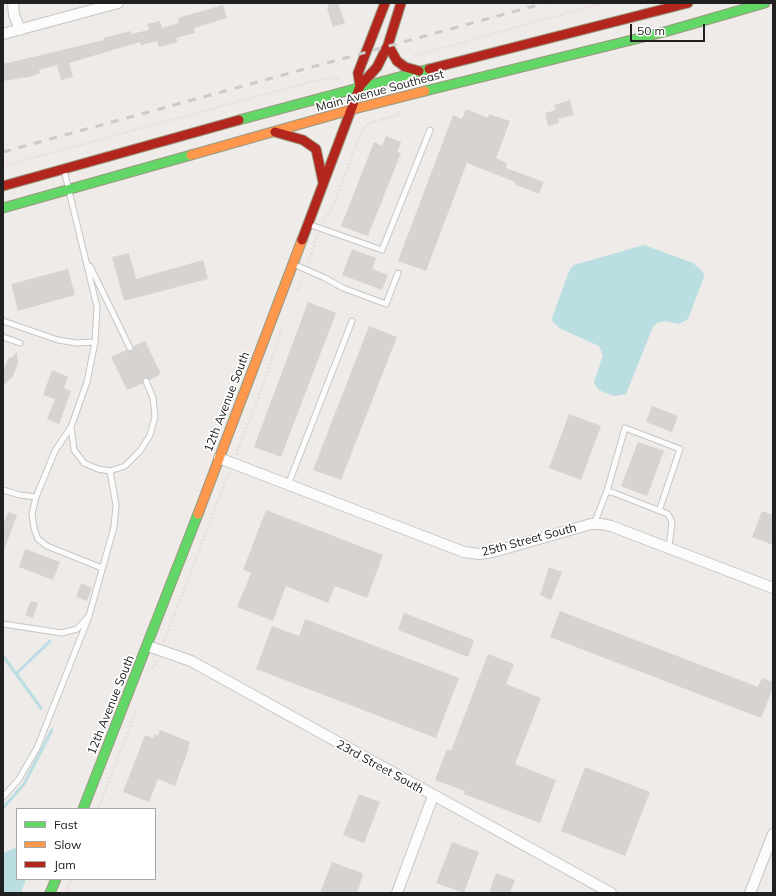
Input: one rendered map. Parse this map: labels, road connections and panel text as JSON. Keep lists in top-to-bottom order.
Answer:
{
  "streets": {
    "main road": ["Main Avenue Southeast", "12th Avenue South"],
    "street": ["25th Street South", "23rd Street South"]
  },
  "crossings": [
    ["Main Avenue Southeast", "12th Avenue South"],
    ["12th Avenue South", "25th Street South"],
    ["12th Avenue South", "23rd Street South"]
  ],
  "legend": ["Fast", "Slow", "Jam"],
  "scale_bar": "50 m"
}
